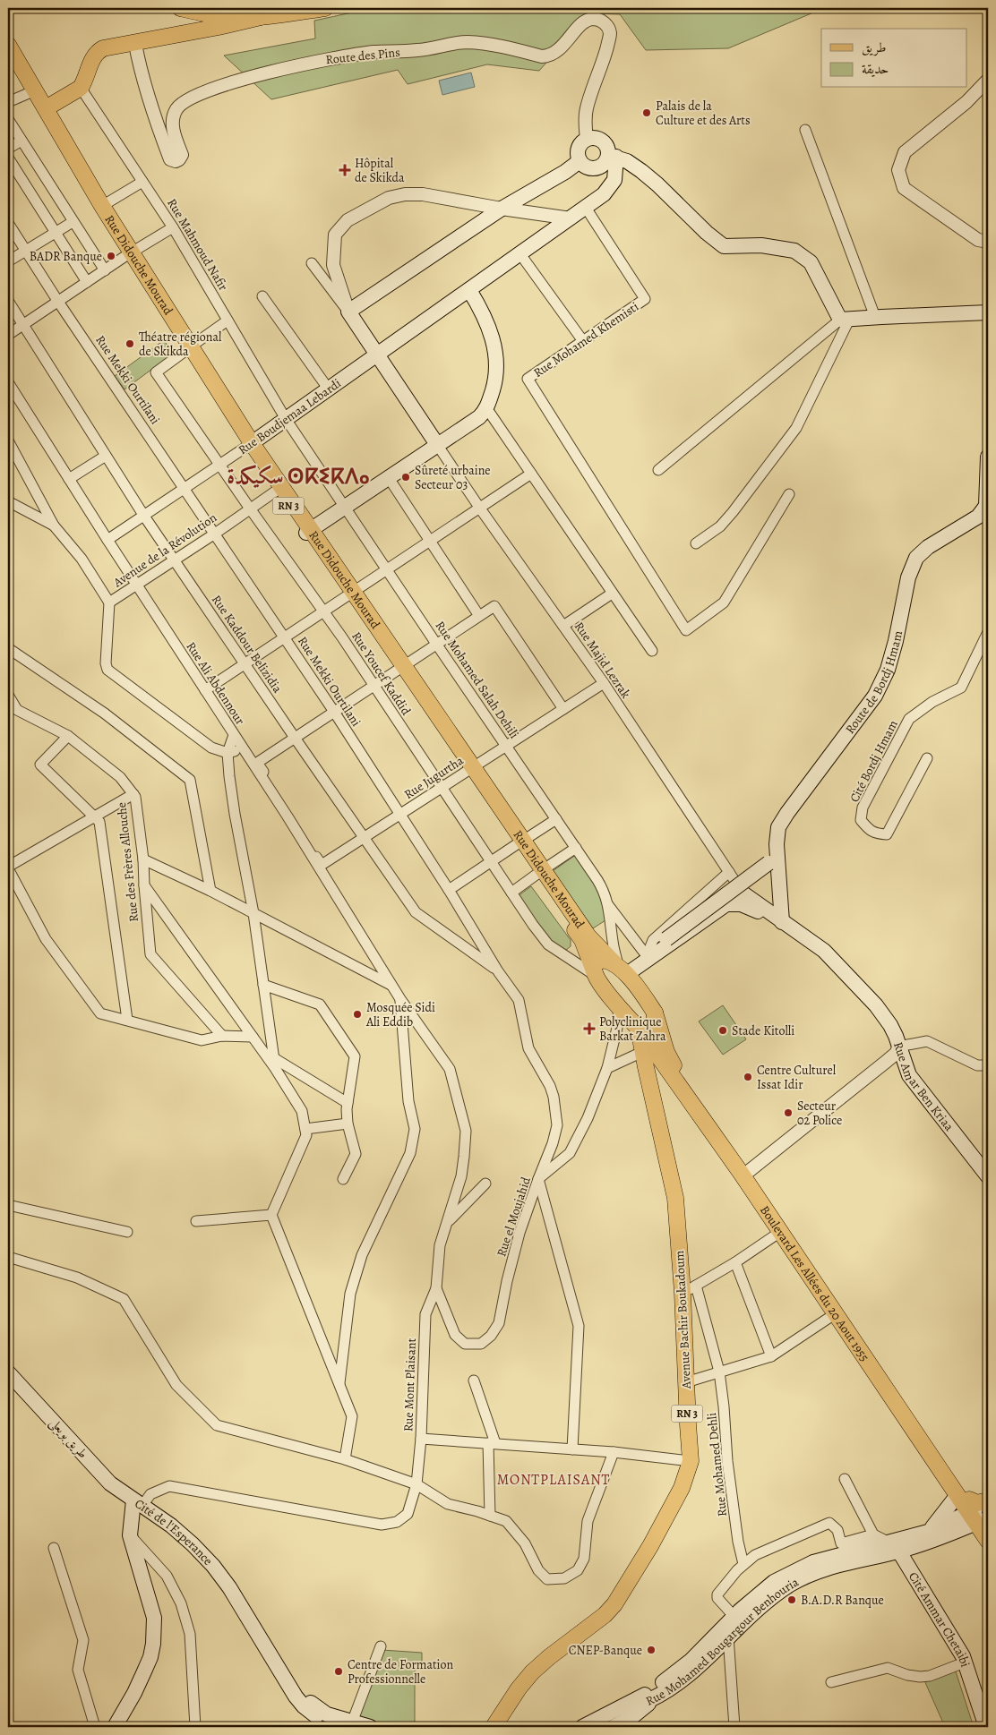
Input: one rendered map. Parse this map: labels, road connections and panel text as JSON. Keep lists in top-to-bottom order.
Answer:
{
  "streets": {
    "main road": [
      "Rue Didouche Mourad",
      "Rue Boudjemaa Lebardi",
      "RN 3",
      "Route de Bordj Hmam",
      "Rue Amar Ben Kriaa",
      "Boulevard Les Allées du 20 Aout 1955",
      "Avenue Bachir Boukadoum",
      "طريق بويعلى",
      "Cité de l'Esperance",
      "Cité Ammar Chetaibi",
      "Rue Mohamed Bougargour Benhouria"
    ],
    "street": [
      "Route des Pins",
      "Rue Mahmoud Nafir",
      "Rue Mohamed Khemisti",
      "Rue Mekki Ourtilani",
      "Avenue de la Révolution",
      "Rue Kaddour Belizidia",
      "Rue Majid Lezrak",
      "Rue Youcef Kaddid",
      "Rue Mohamed Salah Dehili",
      "Rue Ali Abdennour",
      "Cité Bordj Hmam",
      "Rue Jugurtha",
      "Rue des Frères Allouche",
      "Rue el Moujahid",
      "Rue Mont Plaisant",
      "Rue Mohamed Dehli"
    ]
  },
  "crossings": [
    ["Rue Mahmoud Nafir", "Rue Boudjemaa Lebardi"],
    ["Rue Mahmoud Nafir", "Rue Mohamed Salah Dehili"],
    ["Rue Didouche Mourad", "Rue Boudjemaa Lebardi"],
    ["Rue Didouche Mourad", "Avenue de la Révolution"],
    ["Rue Didouche Mourad", "Rue Youcef Kaddid"],
    ["Rue Didouche Mourad", "Rue Mohamed Salah Dehili"],
    ["Rue Didouche Mourad", "Rue Jugurtha"],
    ["Rue Didouche Mourad", "Rue el Moujahid"],
    ["Rue Didouche Mourad", "Boulevard Les Allées du 20 Aout 1955"],
    ["Rue Mohamed Khemisti", "Rue Boudjemaa Lebardi"],
    ["Rue Mekki Ourtilani", "Rue Boudjemaa Lebardi"],
    ["Rue Mekki Ourtilani", "Avenue de la Révolution"],
    ["Rue Mekki Ourtilani", "Rue Kaddour Belizidia"],
    ["Rue Mekki Ourtilani", "Rue Jugurtha"],
    ["Rue Mekki Ourtilani", "Rue el Moujahid"],
    ["Rue Boudjemaa Lebardi", "Rue Kaddour Belizidia"],
    ["Rue Boudjemaa Lebardi", "Rue Youcef Kaddid"],
    ["Rue Boudjemaa Lebardi", "Rue Mohamed Salah Dehili"],
    ["Rue Boudjemaa Lebardi", "Rue Ali Abdennour"],
    ["Avenue de la Révolution", "Rue Kaddour Belizidia"],
    ["Avenue de la Révolution", "Rue Youcef Kaddid"],
    ["Avenue de la Révolution", "Rue Ali Abdennour"],
    ["Rue Kaddour Belizidia", "Rue Jugurtha"],
    ["Rue Majid Lezrak", "Rue Jugurtha"],
    ["Rue Youcef Kaddid", "Rue Jugurtha"],
    ["Rue Mohamed Salah Dehili", "Rue Jugurtha"],
    ["Rue Ali Abdennour", "Rue Jugurtha"],
    ["Rue Ali Abdennour", "Rue Mont Plaisant"],
    ["Rue el Moujahid", "Boulevard Les Allées du 20 Aout 1955"],
    ["Rue el Moujahid", "Rue Mont Plaisant"],
    ["Boulevard Les Allées du 20 Aout 1955", "Avenue Bachir Boukadoum"],
    ["Boulevard Les Allées du 20 Aout 1955", "Rue Mohamed Bougargour Benhouria"],
    ["Avenue Bachir Boukadoum", "Rue Mohamed Dehli"],
    ["Rue Mont Plaisant", "طريق بويعلى"],
    ["Rue Mont Plaisant", "Cité de l'Esperance"],
    ["طريق بويعلى", "Cité de l'Esperance"],
    ["Cité Ammar Chetaibi", "Rue Mohamed Bougargour Benhouria"]
  ],
  "districts": ["سكيكدة ⵙⴽⵉⴽⴷⴰ", "MONTPLAISANT"],
  "places": {
    "other": [
      "Palais de la Culture et des Arts",
      "BADR Banque",
      "Théatre régional de Skikda",
      "Sûreté urbaine Secteur 03",
      "Mosquée Sidi Ali Eddib",
      "Stade Kitolli",
      "Centre Culturel Issat Idir",
      "Secteur 02 Police",
      "B.A.D.R Banque",
      "CNEP-Banque",
      "Centre de Formation Professionnelle"
    ],
    "health": ["Hôpital de Skikda", "Polyclinique Barkat Zahra"]
  },
  "legend": ["طريق", "حديقة"]
}
